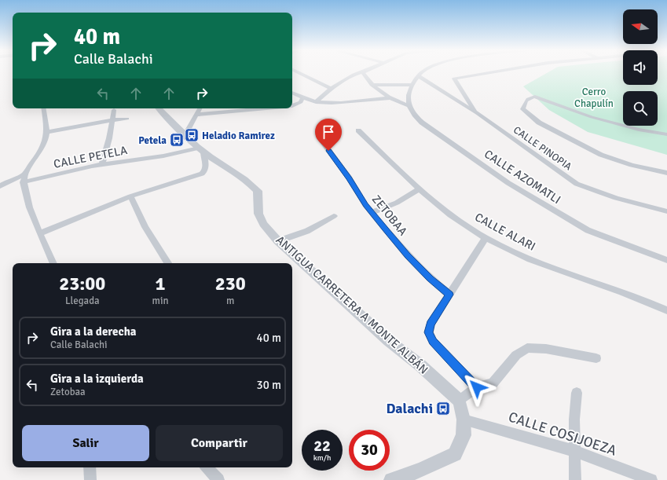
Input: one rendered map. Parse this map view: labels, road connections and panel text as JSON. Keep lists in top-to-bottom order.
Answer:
{
  "streets": {
    "street": [
      "CALLE PINOPIA",
      "CALLE PETELA",
      "CALLE AZOMATLI",
      "ZETOBAA",
      "CALLE ALARI",
      "ANTIGUA CARRETERA A MONTE ALBÁN",
      "CALLE COSIJOEZA"
    ]
  },
  "crossings": [
    ["CALLE PETELA", "ANTIGUA CARRETERA A MONTE ALBÁN"]
  ],
  "parks": ["Cerro Chapulín"],
  "places": {
    "bus stop": ["Heladio Ramirez", "Petela", "Dalachi"]
  },
  "north": "left",
  "page": {
    "turn": ["40 m", "Calle Balachi"],
    "eta": [
      "23:00",
      "Llegada",
      "1",
      "min",
      "230",
      "m"
    ],
    "list": [
      {
        "name": "Gira a la derecha",
        "note": "Calle Balachi",
        "value": "40 m"
      },
      {
        "name": "Gira a la izquierda",
        "note": "Zetobaa",
        "value": "30 m"
      }
    ],
    "buttons": ["Salir", "Compartir"],
    "speed": "22 km/h",
    "limit": "30"
  }
}
